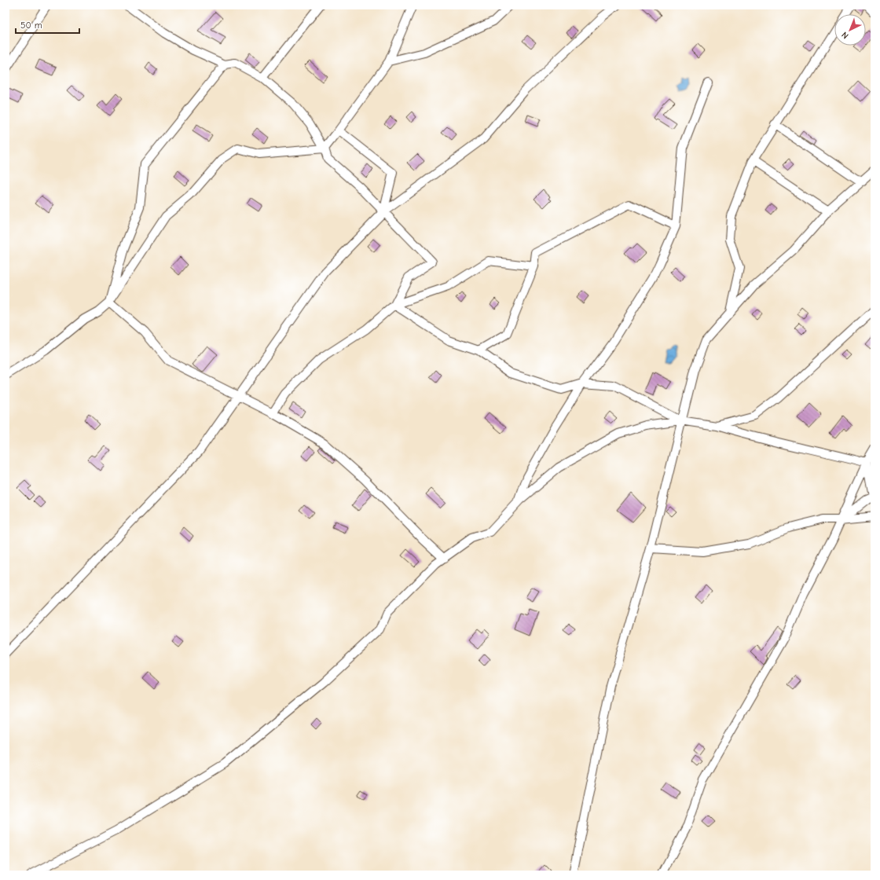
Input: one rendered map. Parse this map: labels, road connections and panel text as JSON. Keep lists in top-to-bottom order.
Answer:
{
  "scale_bar": "50 m",
  "north": "bottom left"
}
